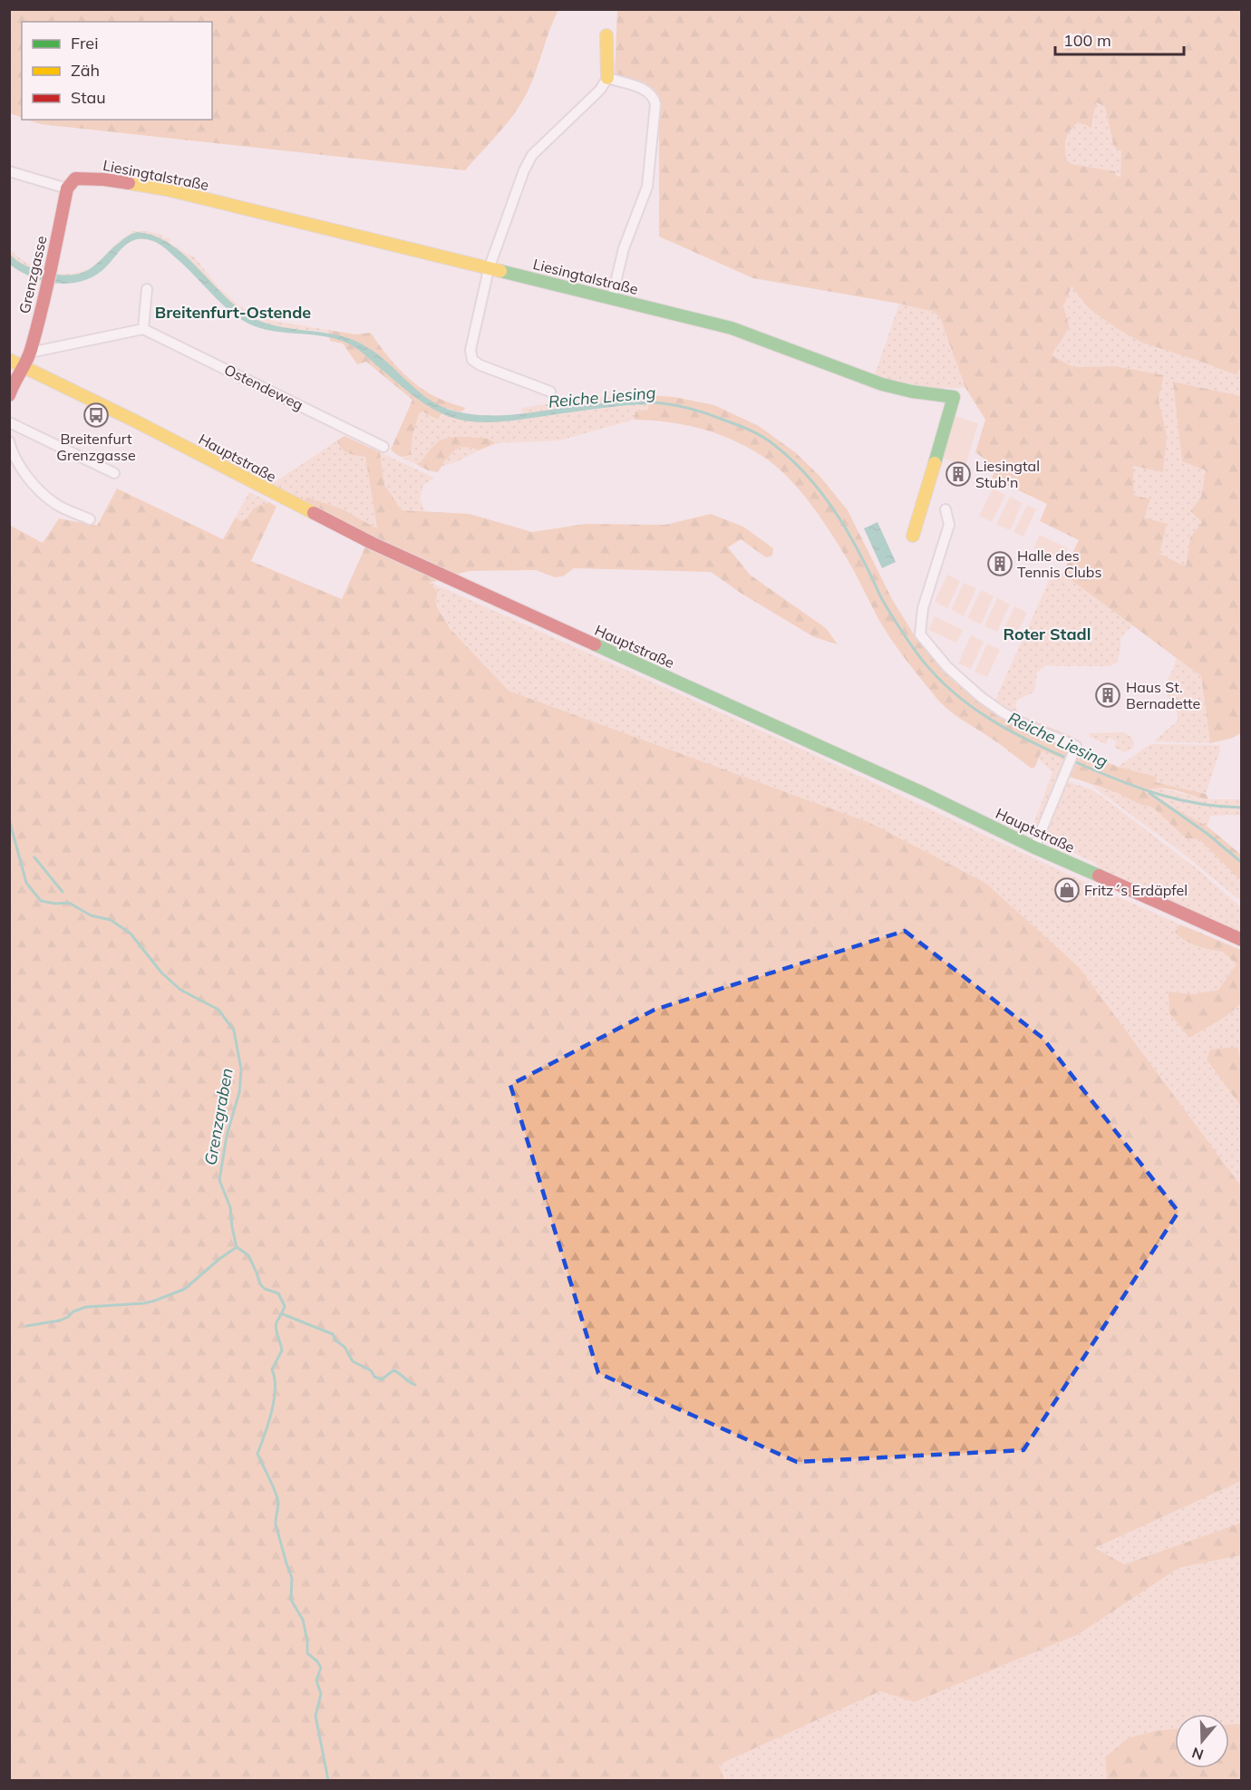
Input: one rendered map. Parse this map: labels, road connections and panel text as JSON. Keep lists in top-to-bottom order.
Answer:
{
  "streets": {
    "main road": ["Liesingtalstraße", "Grenzgasse", "Hauptstraße"],
    "street": ["Ostendeweg"]
  },
  "crossings": [
    ["Liesingtalstraße", "Grenzgasse"],
    ["Grenzgasse", "Hauptstraße"]
  ],
  "districts": ["Breitenfurt-Ostende", "Roter Stadl"],
  "water": ["Reiche Liesing", "Grenzgraben"],
  "places": {
    "bus stop": ["Breitenfurt Grenzgasse"],
    "building": ["Liesingtal Stub'n", "Halle des Tennis Clubs", "Haus St. Bernadette"],
    "shop": ["Fritz´s Erdäpfel"]
  },
  "legend": ["Frei", "Zäh", "Stau"],
  "scale_bar": "100 m",
  "north": "bottom"
}
